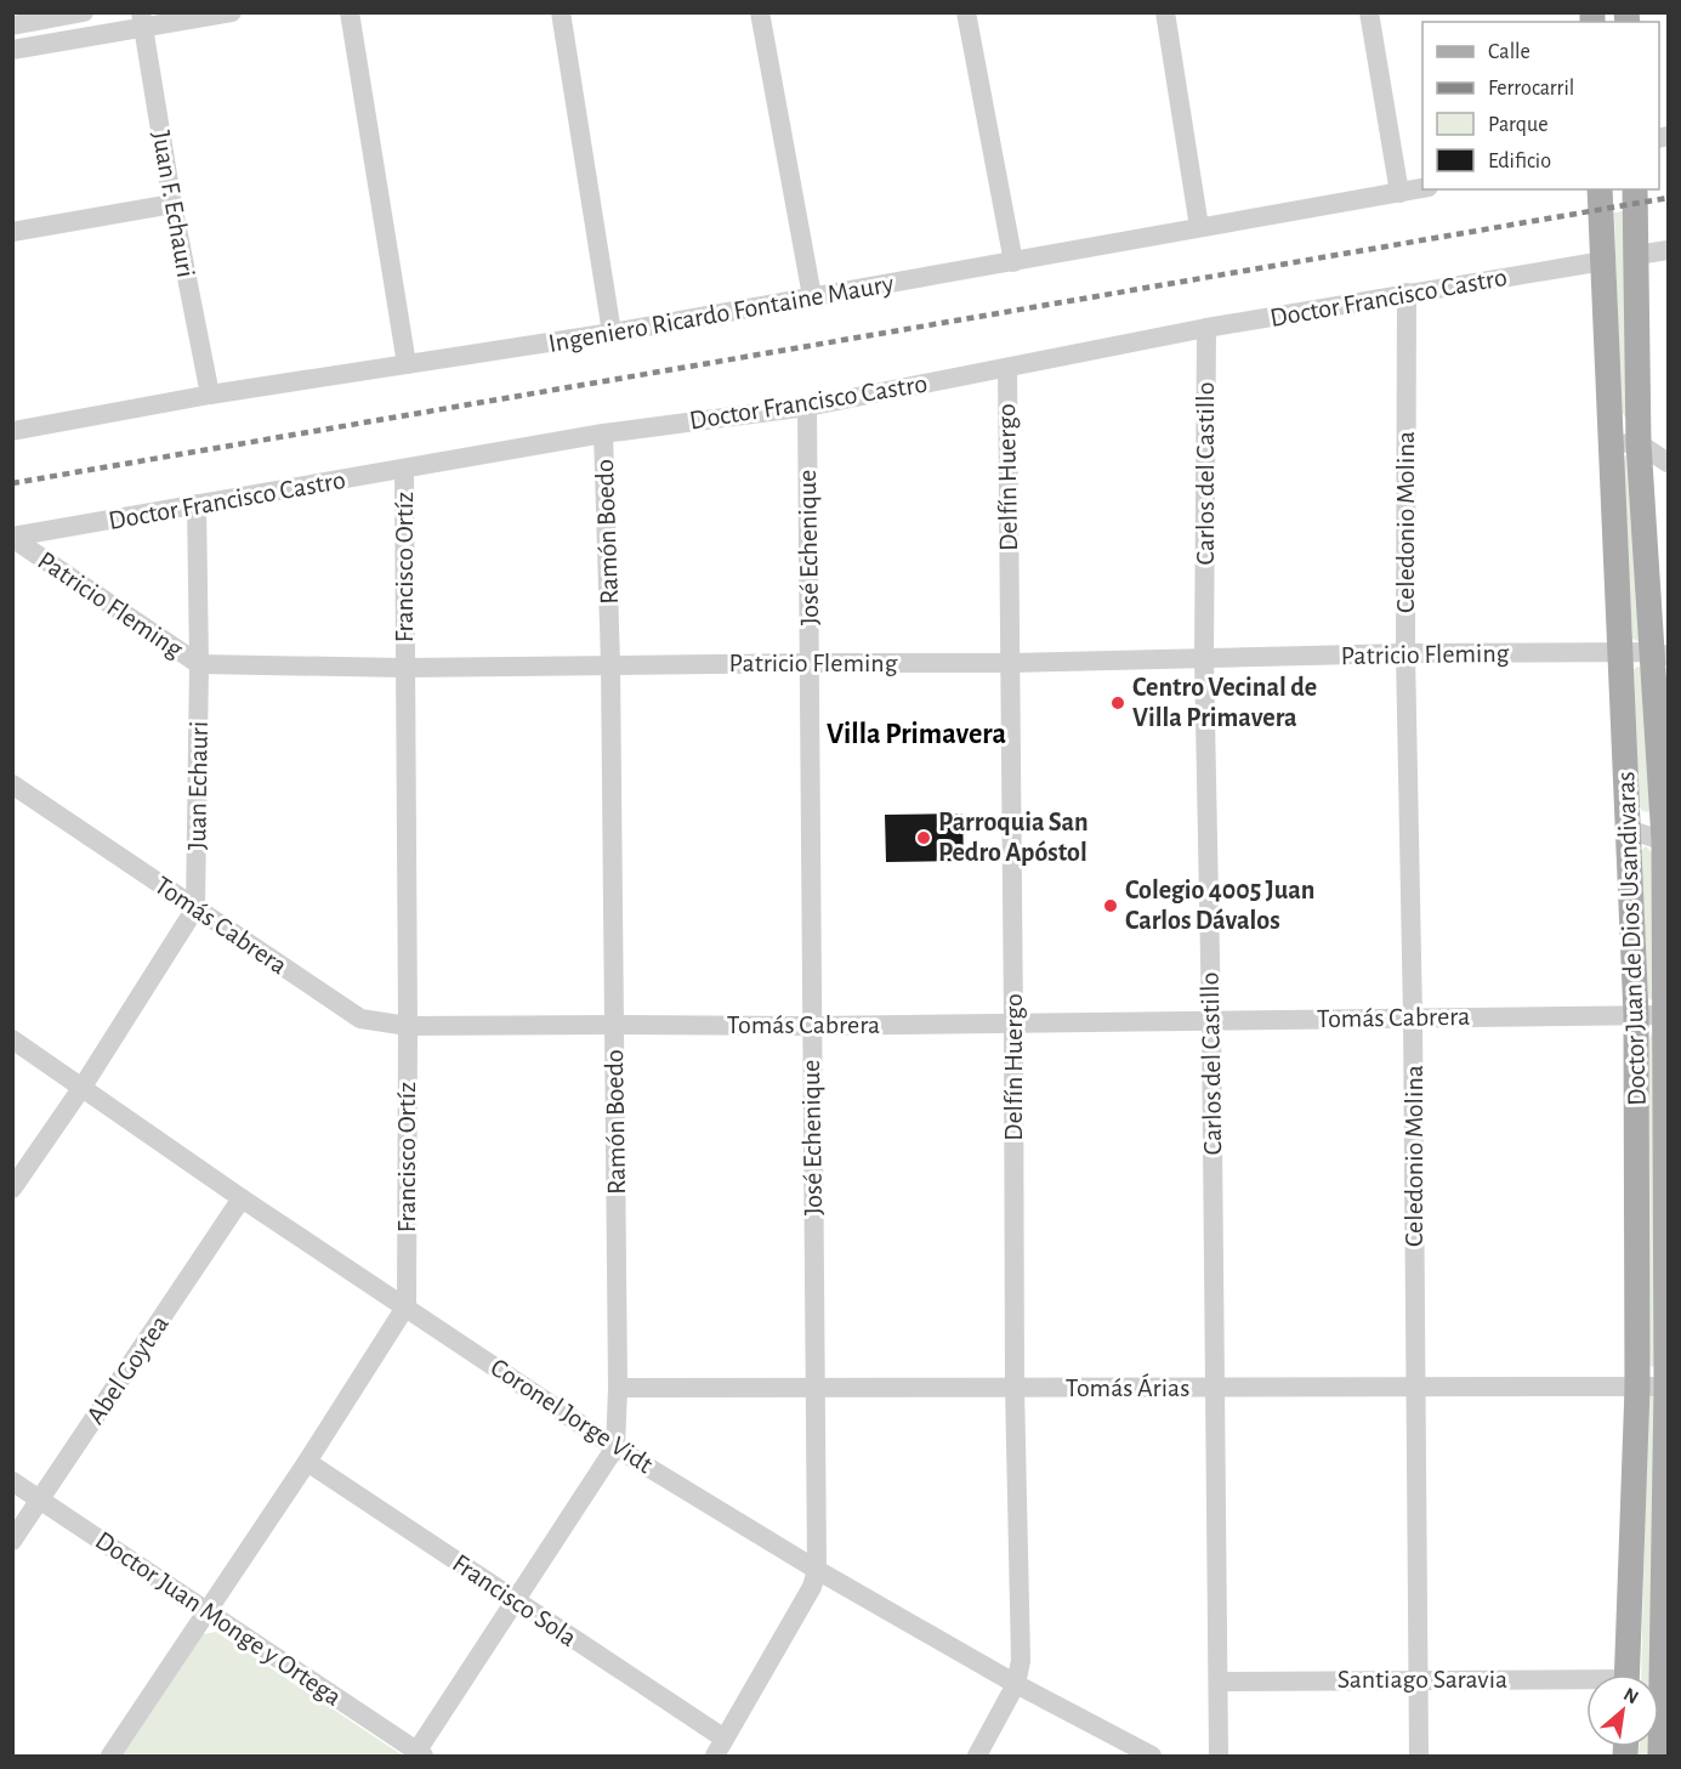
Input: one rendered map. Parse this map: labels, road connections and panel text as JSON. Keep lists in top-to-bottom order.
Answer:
{
  "streets": {
    "main road": ["Doctor Juan de Dios Usandivaras"],
    "street": [
      "Juan F. Echauri",
      "Doctor Francisco Castro",
      "Ingeniero Ricardo Fontaine Maury",
      "Carlos del Castillo",
      "Delfín Huergo",
      "Celedonio Molina",
      "Ramón Boedo",
      "José Echenique",
      "Francisco Ortíz",
      "Patricio Fleming",
      "Juan Echauri",
      "Tomás Cabrera",
      "Abel Goytea",
      "Tomás Árias",
      "Coronel Jorge Vidt",
      "Francisco Sola",
      "Doctor Juan Monge y Ortega",
      "Santiago Saravia"
    ]
  },
  "crossings": [
    ["Juan F. Echauri", "Ingeniero Ricardo Fontaine Maury"],
    ["Doctor Francisco Castro", "Carlos del Castillo"],
    ["Doctor Francisco Castro", "Delfín Huergo"],
    ["Doctor Francisco Castro", "Celedonio Molina"],
    ["Doctor Francisco Castro", "Ramón Boedo"],
    ["Doctor Francisco Castro", "José Echenique"],
    ["Doctor Francisco Castro", "Francisco Ortíz"],
    ["Doctor Francisco Castro", "Patricio Fleming"],
    ["Doctor Francisco Castro", "Juan Echauri"],
    ["Doctor Francisco Castro", "Doctor Juan de Dios Usandivaras"],
    ["Carlos del Castillo", "Patricio Fleming"],
    ["Carlos del Castillo", "Tomás Cabrera"],
    ["Carlos del Castillo", "Tomás Árias"],
    ["Carlos del Castillo", "Santiago Saravia"],
    ["Delfín Huergo", "Patricio Fleming"],
    ["Delfín Huergo", "Tomás Cabrera"],
    ["Delfín Huergo", "Tomás Árias"],
    ["Delfín Huergo", "Coronel Jorge Vidt"],
    ["Celedonio Molina", "Patricio Fleming"],
    ["Celedonio Molina", "Tomás Cabrera"],
    ["Celedonio Molina", "Tomás Árias"],
    ["Celedonio Molina", "Santiago Saravia"],
    ["Ramón Boedo", "Patricio Fleming"],
    ["Ramón Boedo", "Tomás Cabrera"],
    ["Ramón Boedo", "Tomás Árias"],
    ["Ramón Boedo", "Coronel Jorge Vidt"],
    ["José Echenique", "Patricio Fleming"],
    ["José Echenique", "Tomás Cabrera"],
    ["José Echenique", "Tomás Árias"],
    ["José Echenique", "Coronel Jorge Vidt"],
    ["José Echenique", "Francisco Sola"],
    ["Francisco Ortíz", "Patricio Fleming"],
    ["Francisco Ortíz", "Tomás Cabrera"],
    ["Francisco Ortíz", "Coronel Jorge Vidt"],
    ["Patricio Fleming", "Juan Echauri"],
    ["Patricio Fleming", "Doctor Juan de Dios Usandivaras"],
    ["Juan Echauri", "Tomás Cabrera"],
    ["Tomás Cabrera", "Doctor Juan de Dios Usandivaras"],
    ["Doctor Juan de Dios Usandivaras", "Tomás Árias"],
    ["Abel Goytea", "Coronel Jorge Vidt"],
    ["Abel Goytea", "Doctor Juan Monge y Ortega"]
  ],
  "districts": ["Villa Primavera"],
  "places": ["Centro Vecinal de Villa Primavera", "Parroquia San Pedro Apóstol", "Colegio 4005 Juan Carlos Dávalos"],
  "legend": [
    "Calle",
    "Ferrocarril",
    "Parque",
    "Edificio"
  ],
  "north": "top right"
}
